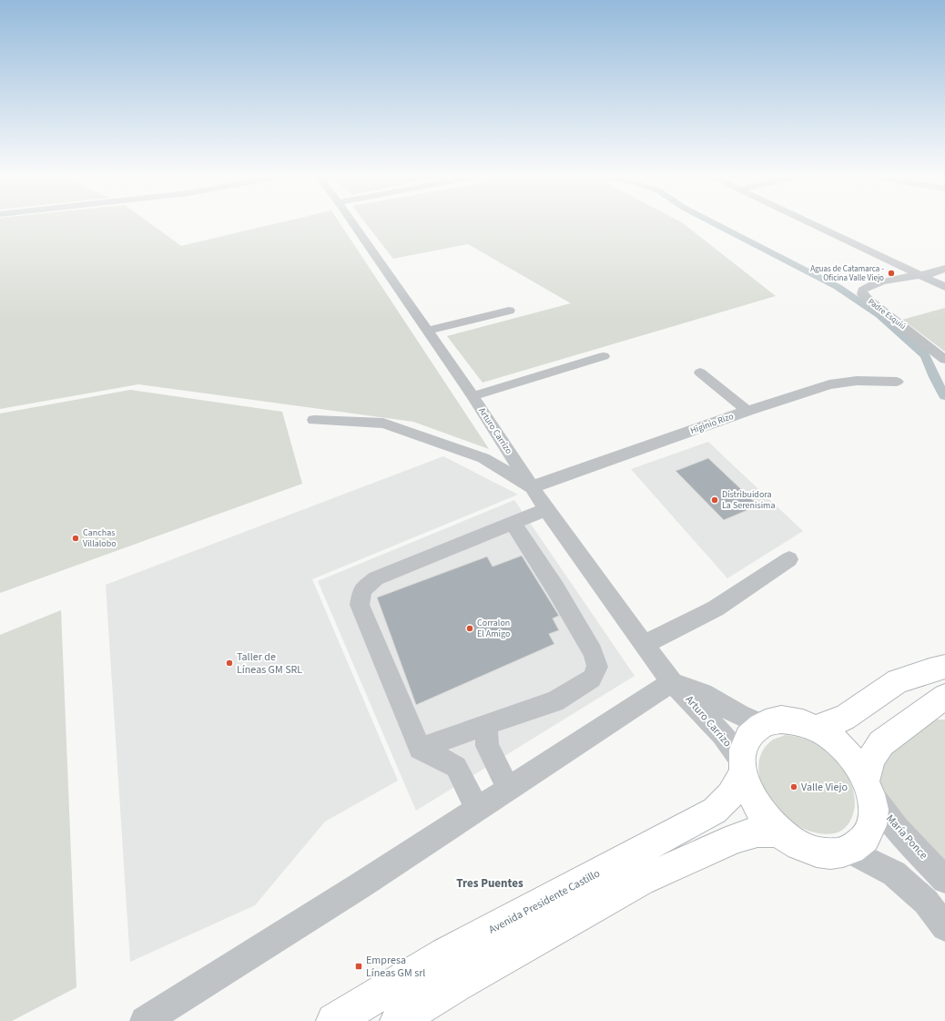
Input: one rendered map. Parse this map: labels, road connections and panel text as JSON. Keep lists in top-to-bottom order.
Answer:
{
  "streets": {
    "main road": ["Avenida Presidente Castillo"],
    "street": [
      "Padre Esquiú",
      "Higinio Rizo",
      "Arturo Carrizo",
      "María Ponce"
    ]
  },
  "crossings": [
    ["Higinio Rizo", "Arturo Carrizo"],
    ["Arturo Carrizo", "Avenida Presidente Castillo"]
  ],
  "districts": ["Tres Puentes"],
  "places": {
    "other": [
      "Aguas de Catamarca - Oficina Valle Viejo",
      "Distribuidora La Serenisima",
      "Canchas Villalobo",
      "Corralon El Amigo",
      "Taller de Líneas GM SRL",
      "Valle Viejo"
    ],
    "transit": ["Empresa Líneas GM srl"]
  }
}
